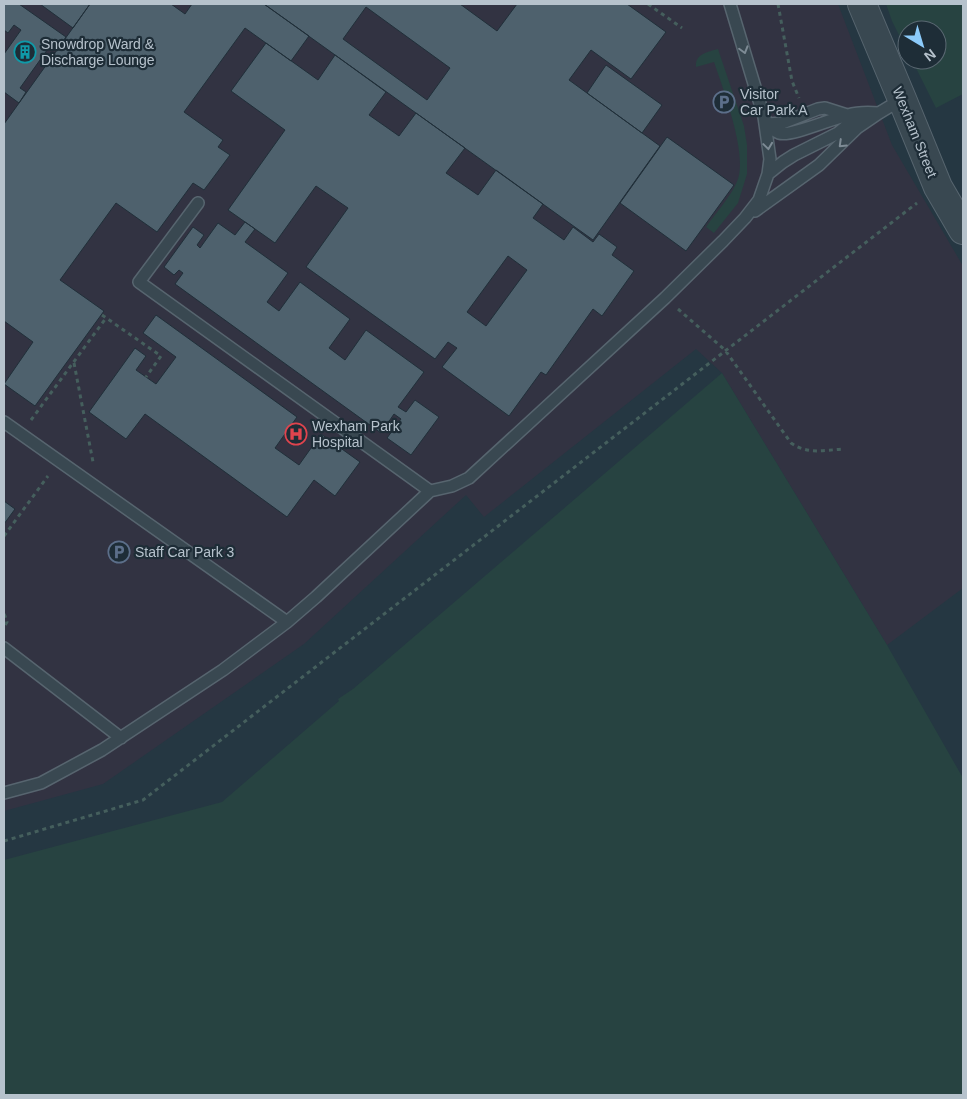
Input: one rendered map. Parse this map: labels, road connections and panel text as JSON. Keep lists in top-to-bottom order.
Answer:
{
  "streets": {
    "street": ["Wexham Street"]
  },
  "places": {
    "building": ["Snowdrop Ward & Discharge Lounge"],
    "parking": ["Visitor Car Park A", "Staff Car Park 3"],
    "hospital": ["Wexham Park Hospital"]
  },
  "north": "bottom right"
}
